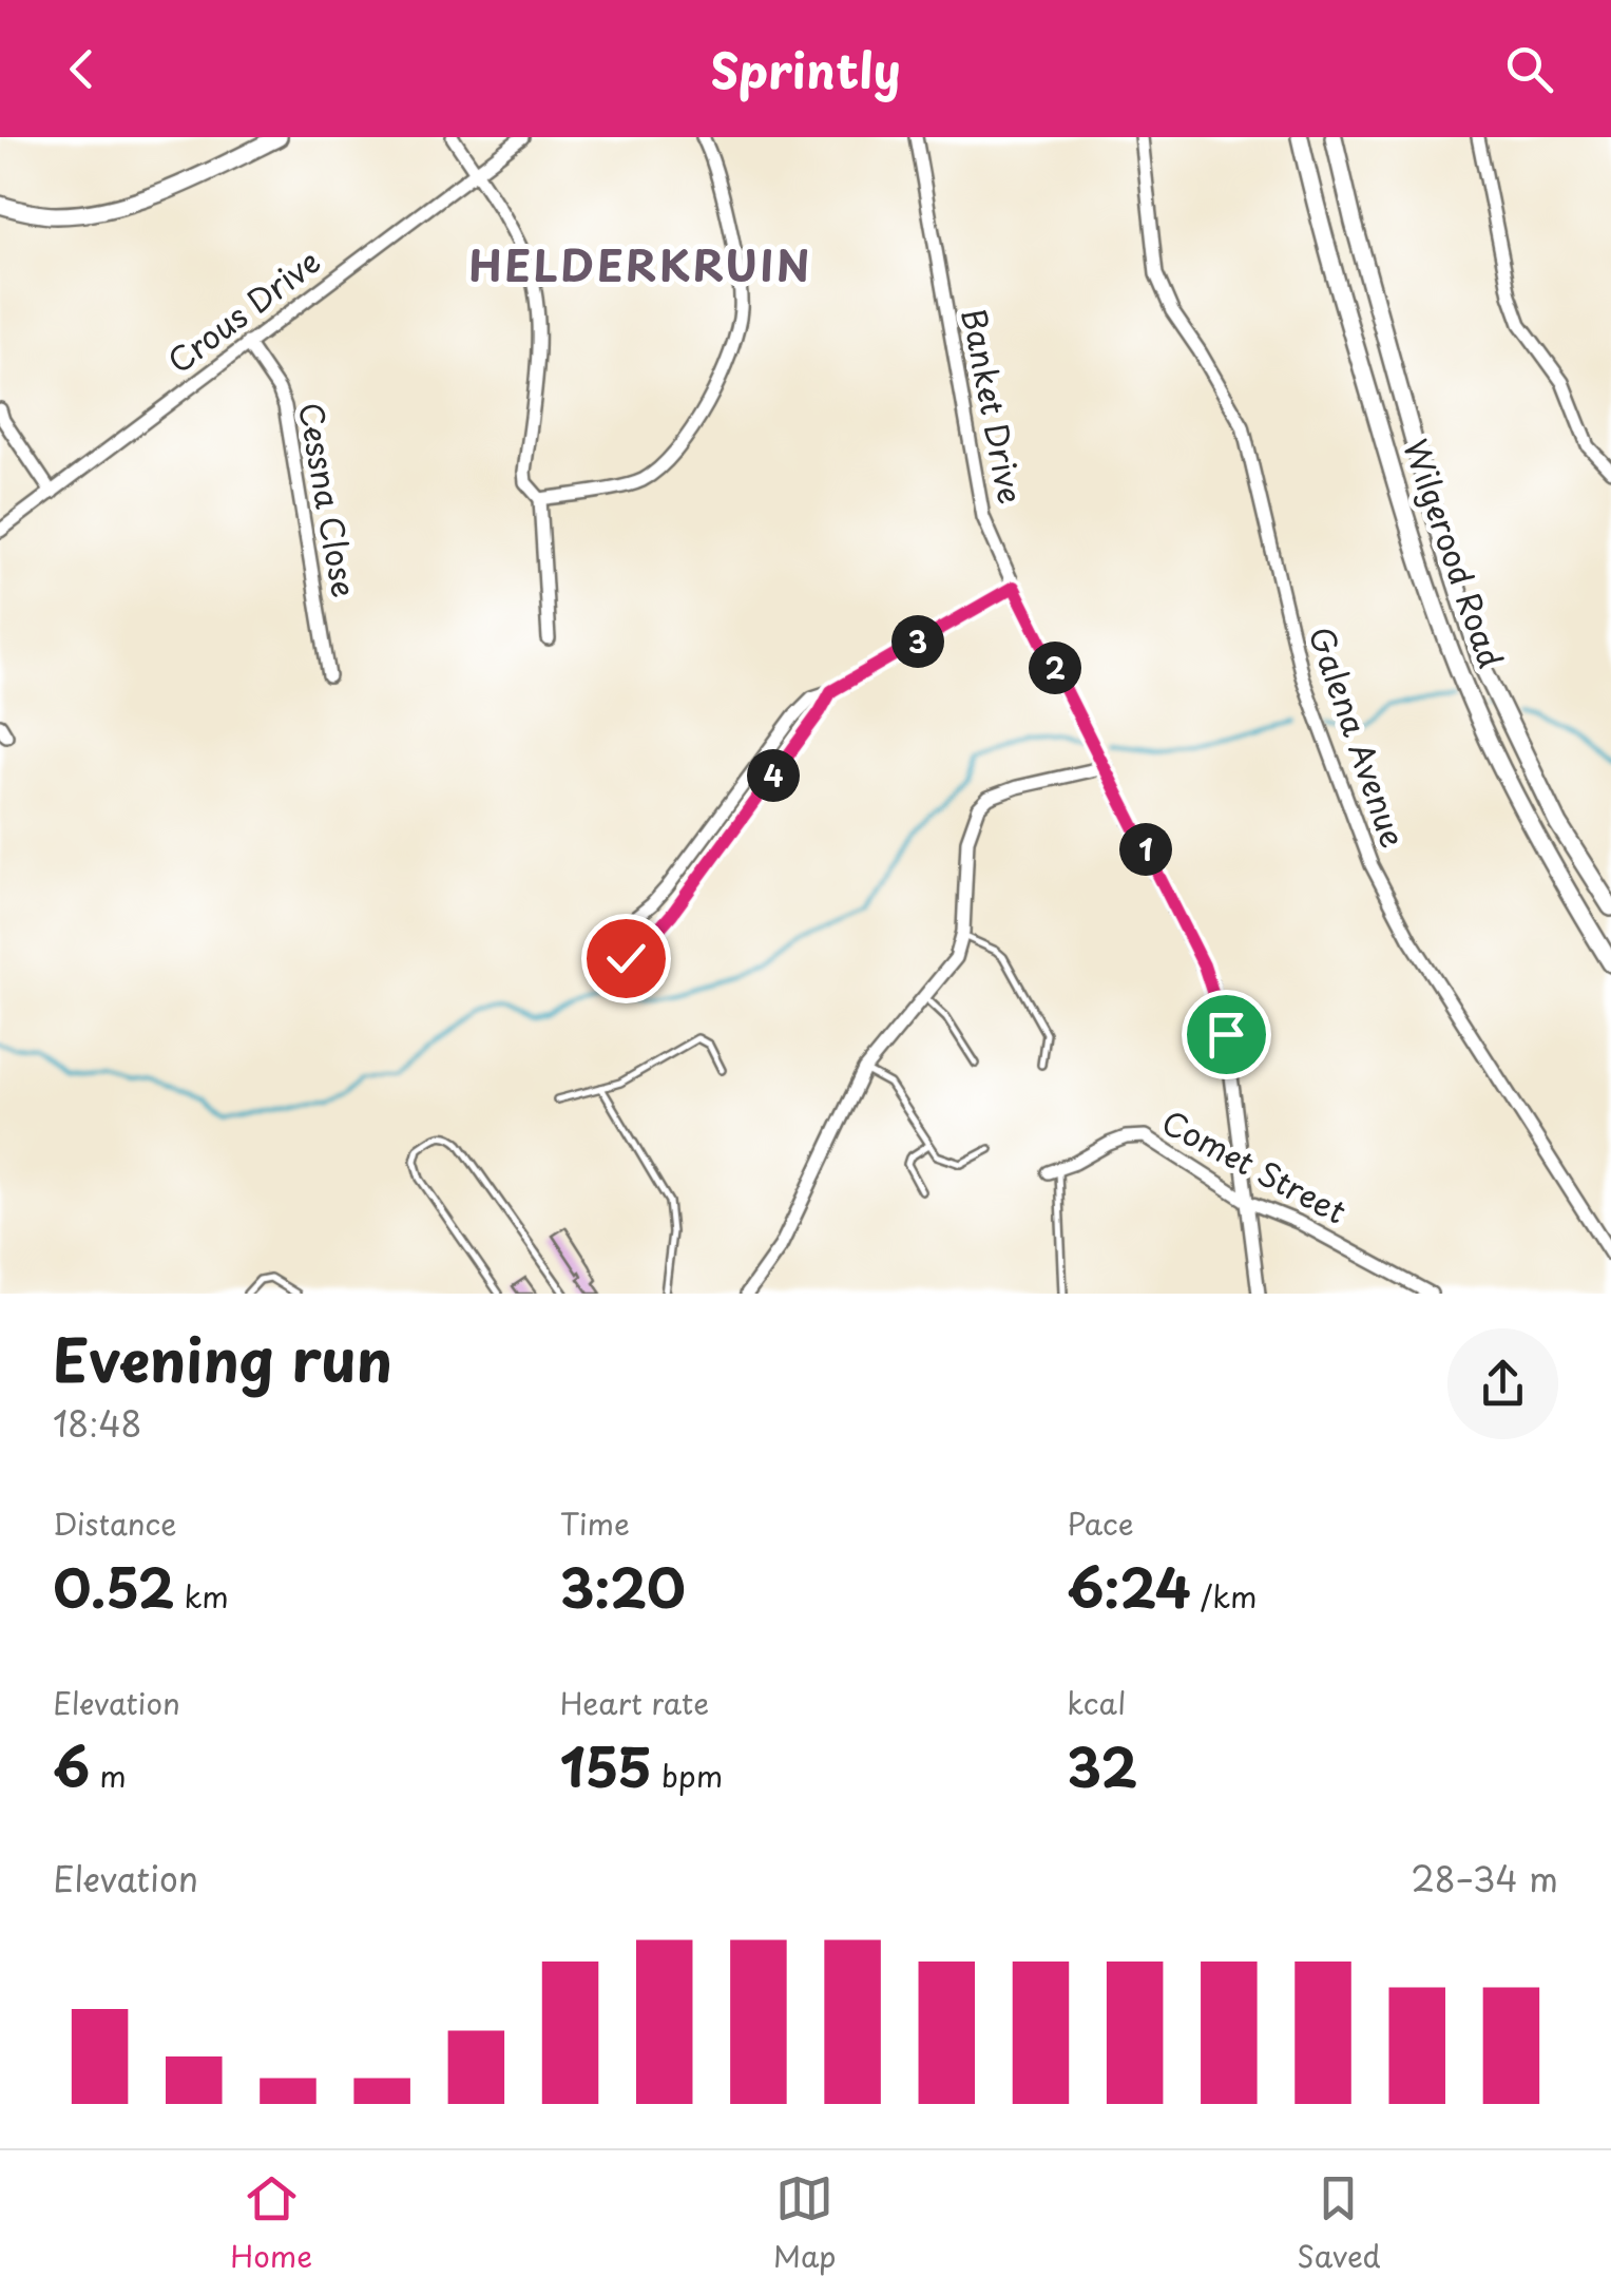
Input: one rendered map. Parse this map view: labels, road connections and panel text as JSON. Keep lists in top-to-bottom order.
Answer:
{
  "streets": {
    "street": [
      "Crous Drive",
      "Banket Drive",
      "Cessna Close",
      "Wilgerood Road",
      "Galena Avenue",
      "Comet Street"
    ]
  },
  "crossings": [
    ["Crous Drive", "Cessna Close"],
    ["Banket Drive", "Comet Street"]
  ],
  "districts": ["HELDERKRUIN"],
  "page": {
    "header": "Sprintly",
    "pins": [
      "3",
      "2",
      "4",
      "1"
    ],
    "heading": ["Evening run", "18:48"],
    "stats": [
      ["Distance", "0.52 km"],
      ["Time", "3:20"],
      ["Pace", "6:24 /km"],
      ["Elevation", "6 m"],
      ["Heart rate", "155 bpm"],
      ["kcal", "32"]
    ],
    "chart": ["Elevation", "28–34 m"],
    "tabs": ["Home", "Map", "Saved"]
  }
}
